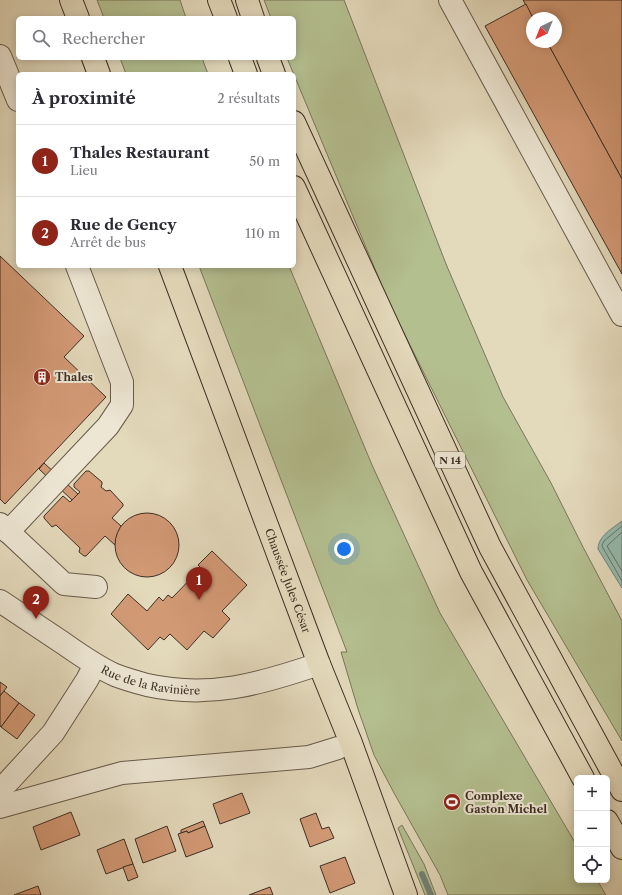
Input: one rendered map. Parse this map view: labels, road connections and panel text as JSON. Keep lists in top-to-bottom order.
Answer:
{
  "streets": {
    "main road": ["N 14", "Chaussée Jules César"],
    "street": ["Rue de la Ravinière"]
  },
  "crossings": [
    ["Chaussée Jules César", "Rue de la Ravinière"]
  ],
  "places": {
    "building": ["Thales"],
    "sports": ["Complexe Gaston Michel"]
  },
  "north": "bottom left",
  "page": {
    "search": "Rechercher",
    "heading": ["À proximité", "2 résultats"],
    "list": [
      {
        "mark": "1",
        "name": "Thales Restaurant",
        "note": "Lieu",
        "value": "50 m"
      },
      {
        "mark": "2",
        "name": "Rue de Gency",
        "note": "Arrêt de bus",
        "value": "110 m"
      }
    ],
    "pins": ["1", "2"],
    "map_buttons": ["+", "−"]
  }
}
